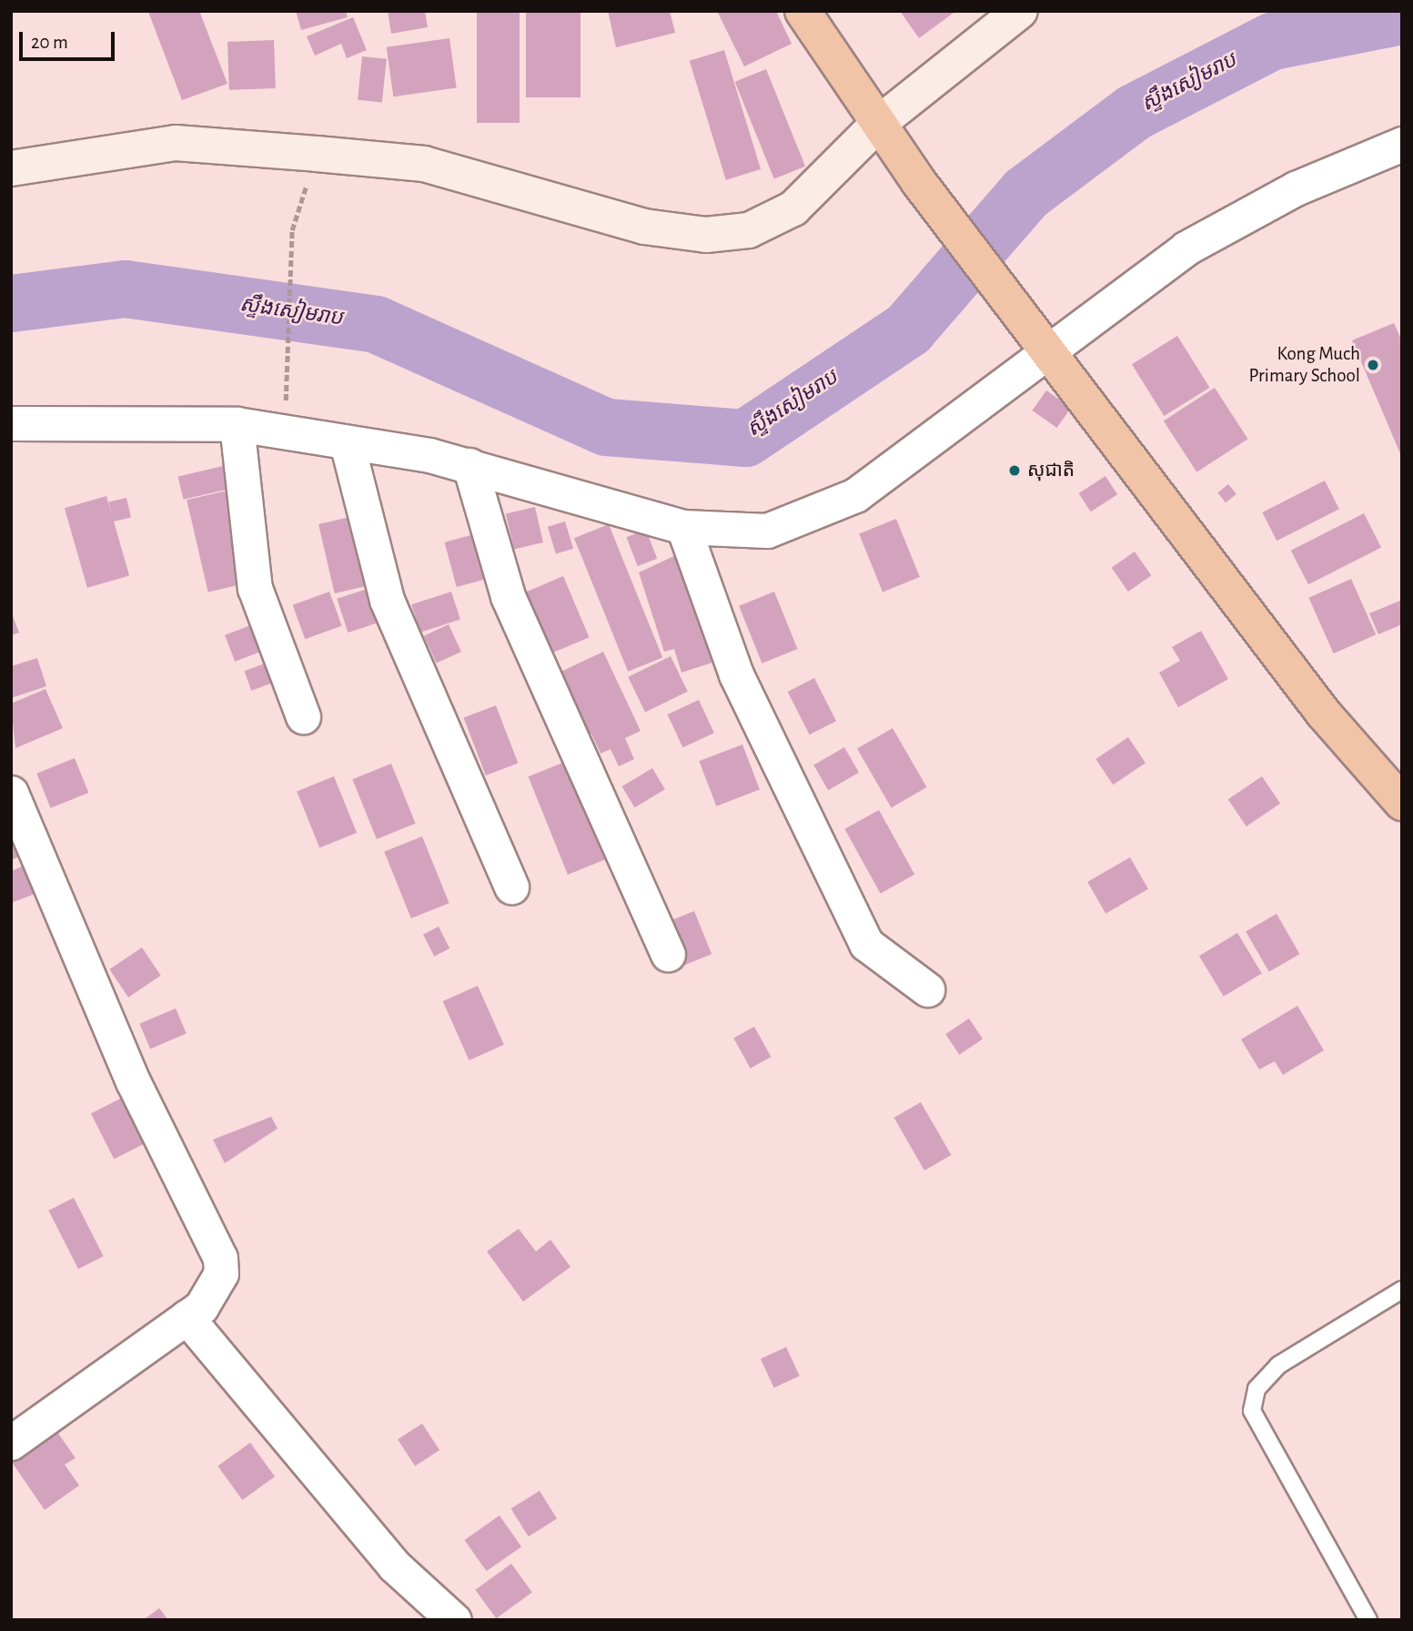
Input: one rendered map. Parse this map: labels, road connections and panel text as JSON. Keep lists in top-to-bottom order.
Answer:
{
  "water": ["ស្ទឹងសៀមរាប"],
  "places": ["Kong Much Primary School", "សុជាតិ"],
  "scale_bar": "20 m"
}
